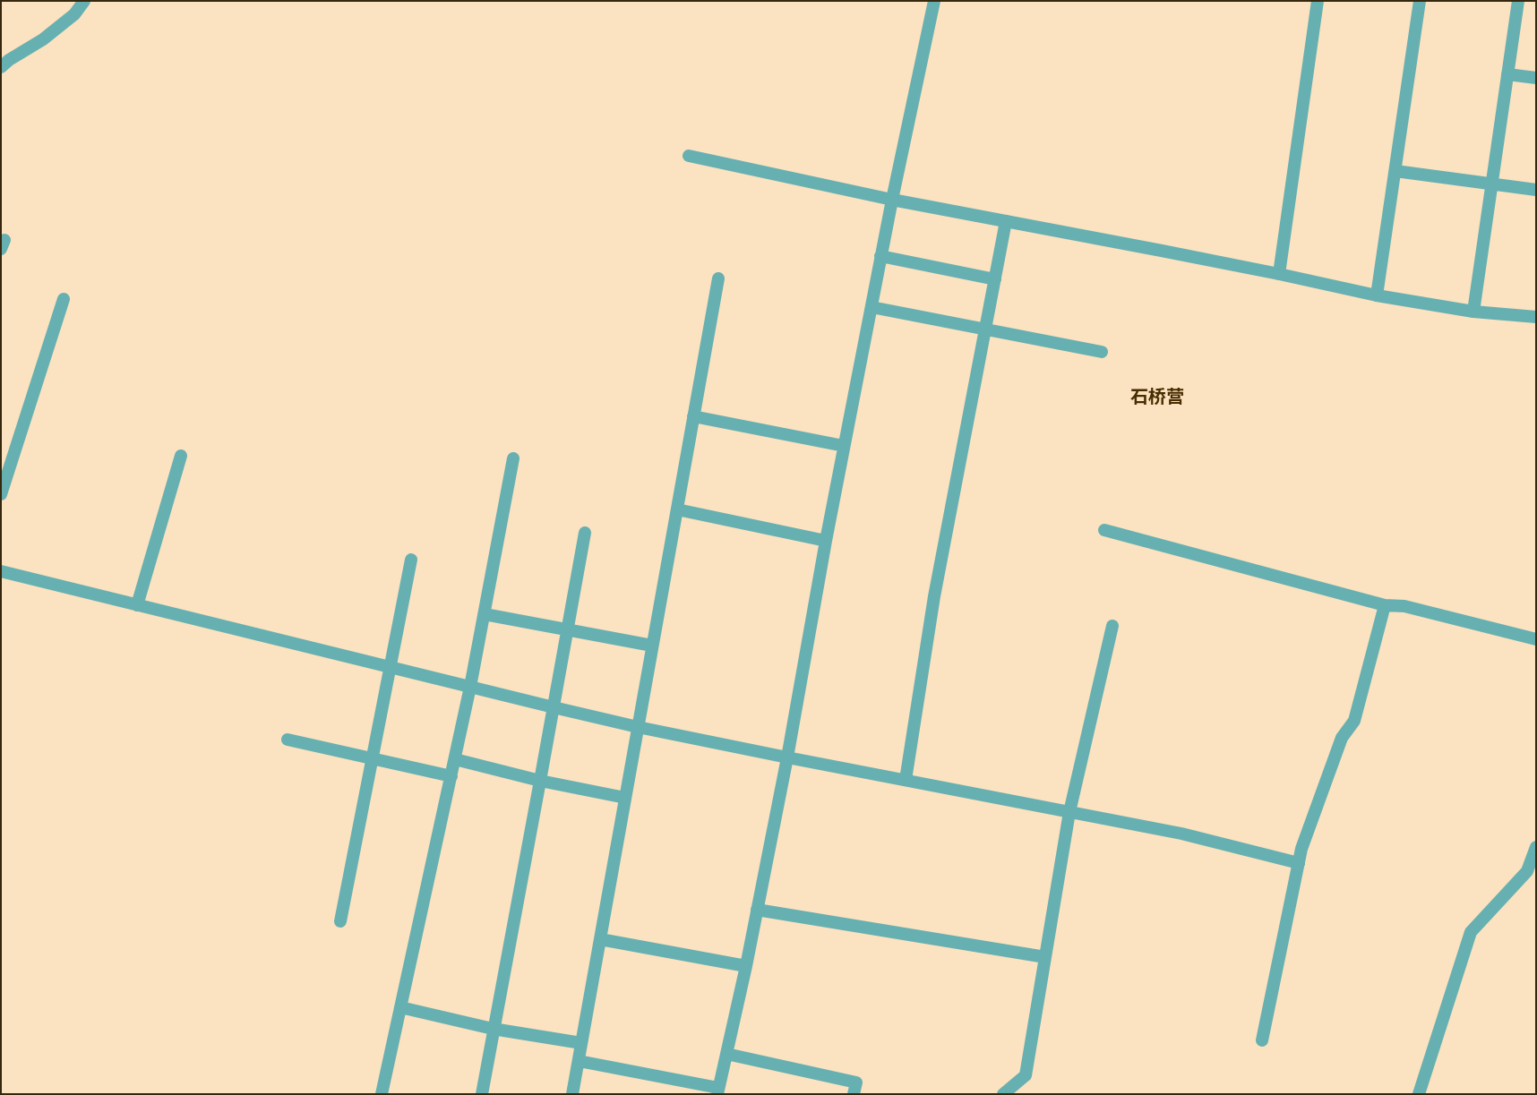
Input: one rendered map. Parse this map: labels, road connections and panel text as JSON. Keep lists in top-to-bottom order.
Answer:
{
  "districts": ["石桥营"]
}
